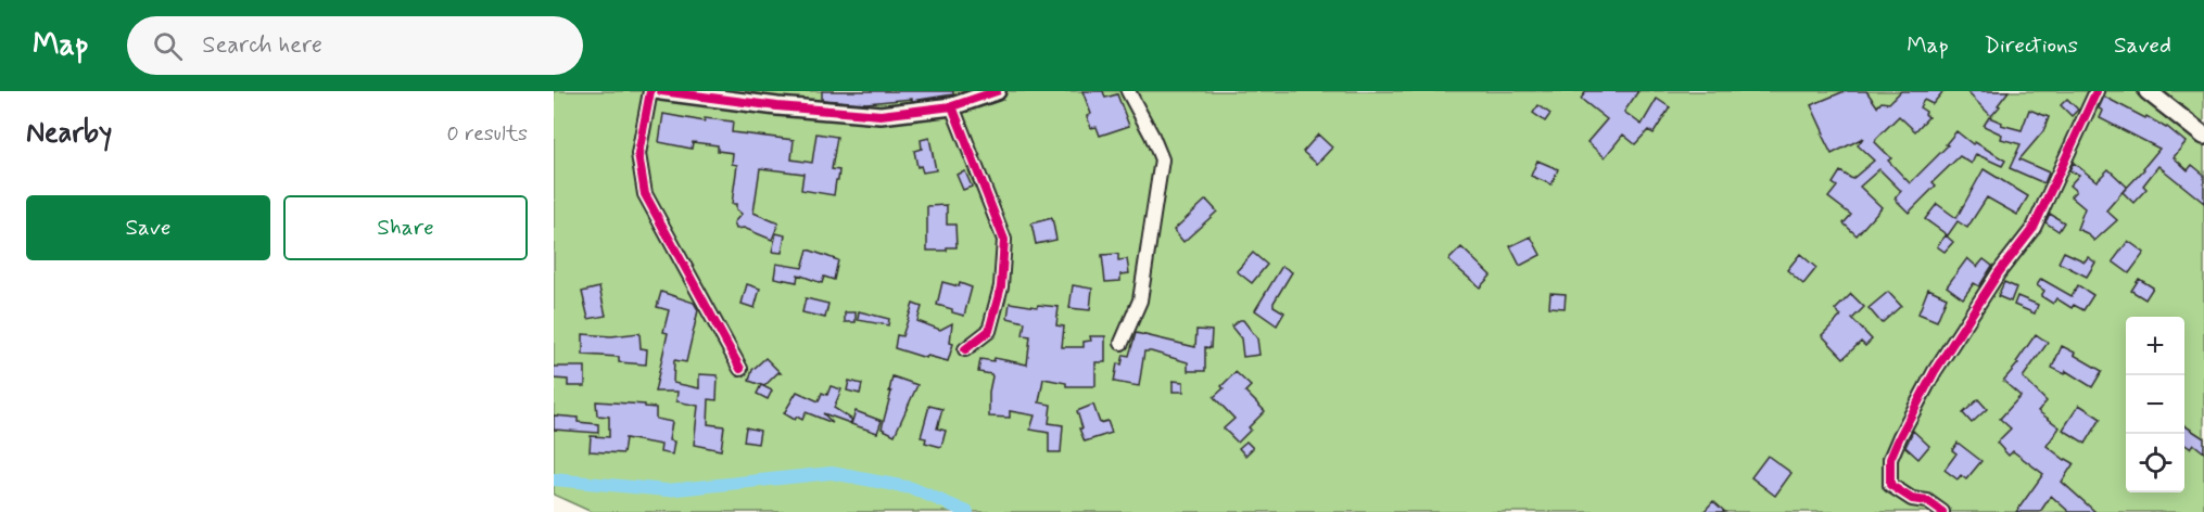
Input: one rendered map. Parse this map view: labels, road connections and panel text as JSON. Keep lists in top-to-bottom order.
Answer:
{
  "page": {
    "header": "Map",
    "search": "Search here",
    "nav": ["Map", "Directions", "Saved"],
    "heading": ["Nearby", "0 results"],
    "buttons": ["Save", "Share"],
    "map_buttons": ["+", "−"]
  }
}
